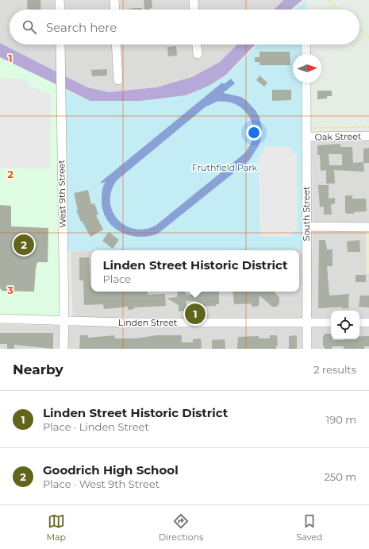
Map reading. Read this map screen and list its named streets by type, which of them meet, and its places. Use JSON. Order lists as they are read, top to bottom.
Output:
{
  "streets": {
    "street": [
      "Oak Street",
      "West 9th Street",
      "South Street",
      "Linden Street"
    ]
  },
  "crossings": [
    ["Oak Street", "South Street"],
    ["West 9th Street", "Linden Street"],
    ["South Street", "Linden Street"]
  ],
  "parks": ["Fruthfield Park"],
  "north": "right",
  "page": {
    "search": "Search here",
    "pins": ["2", "1"],
    "popup": ["Linden Street Historic District", "Place"],
    "heading": ["Nearby", "2 results"],
    "list": [
      {
        "mark": "1",
        "name": "Linden Street Historic District",
        "note": "Place · Linden Street",
        "value": "190 m"
      },
      {
        "mark": "2",
        "name": "Goodrich High School",
        "note": "Place · West 9th Street",
        "value": "250 m"
      }
    ],
    "nav": ["Map", "Directions", "Saved"]
  },
  "grid": {
    "rows": ["1", "2", "3"]
  }
}
